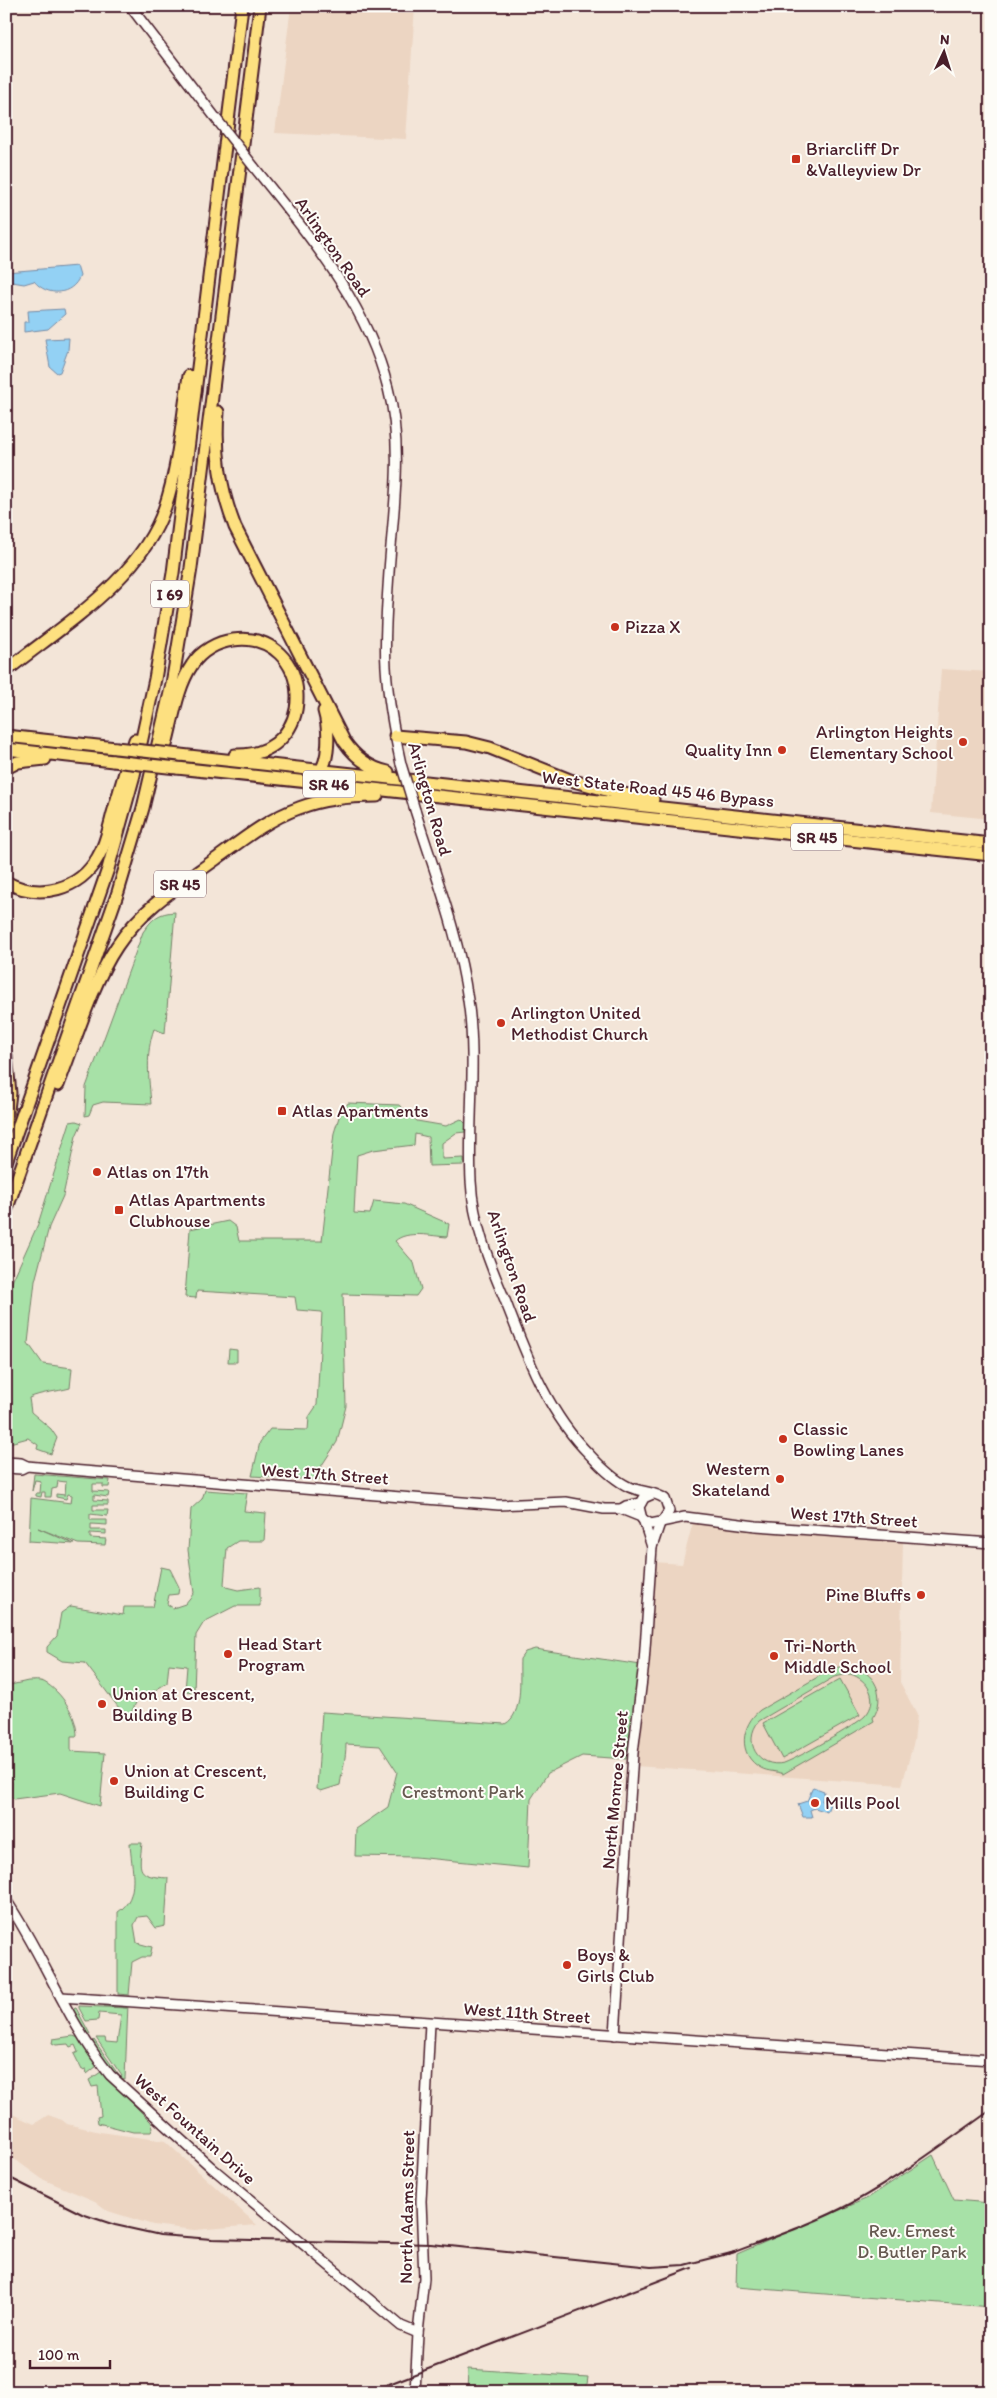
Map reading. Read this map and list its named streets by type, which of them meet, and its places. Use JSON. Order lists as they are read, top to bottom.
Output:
{
  "streets": {
    "highway": [
      "I 69",
      "SR 46",
      "West State Road 45 46 Bypass",
      "SR 45"
    ],
    "street": [
      "Arlington Road",
      "West 17th Street",
      "North Monroe Street",
      "West 11th Street",
      "West Fountain Drive",
      "North Adams Street"
    ]
  },
  "crossings": [
    ["Arlington Road", "West 17th Street"],
    ["Arlington Road", "North Monroe Street"],
    ["I 69", "SR 45"],
    ["SR 46", "West State Road 45 46 Bypass"],
    ["SR 46", "SR 45"],
    ["West State Road 45 46 Bypass", "SR 45"],
    ["West 17th Street", "North Monroe Street"],
    ["North Monroe Street", "West 11th Street"],
    ["West 11th Street", "West Fountain Drive"],
    ["West 11th Street", "North Adams Street"],
    ["West Fountain Drive", "North Adams Street"]
  ],
  "parks": ["Crestmont Park", "Rev. Ernest D. Butler Park"],
  "places": {
    "transit": ["Briarcliff Dr &Valleyview Dr", "Atlas Apartments", "Atlas Apartments Clubhouse"],
    "other": [
      "Pizza X",
      "Arlington Heights Elementary School",
      "Quality Inn",
      "Arlington United Methodist Church",
      "Atlas on 17th",
      "Classic Bowling Lanes",
      "Western Skateland",
      "Pine Bluffs",
      "Head Start Program",
      "Tri-North Middle School",
      "Union at Crescent, Building B",
      "Union at Crescent, Building C",
      "Mills Pool",
      "Boys & Girls Club"
    ]
  },
  "scale_bar": "100 m",
  "north": "top"
}
